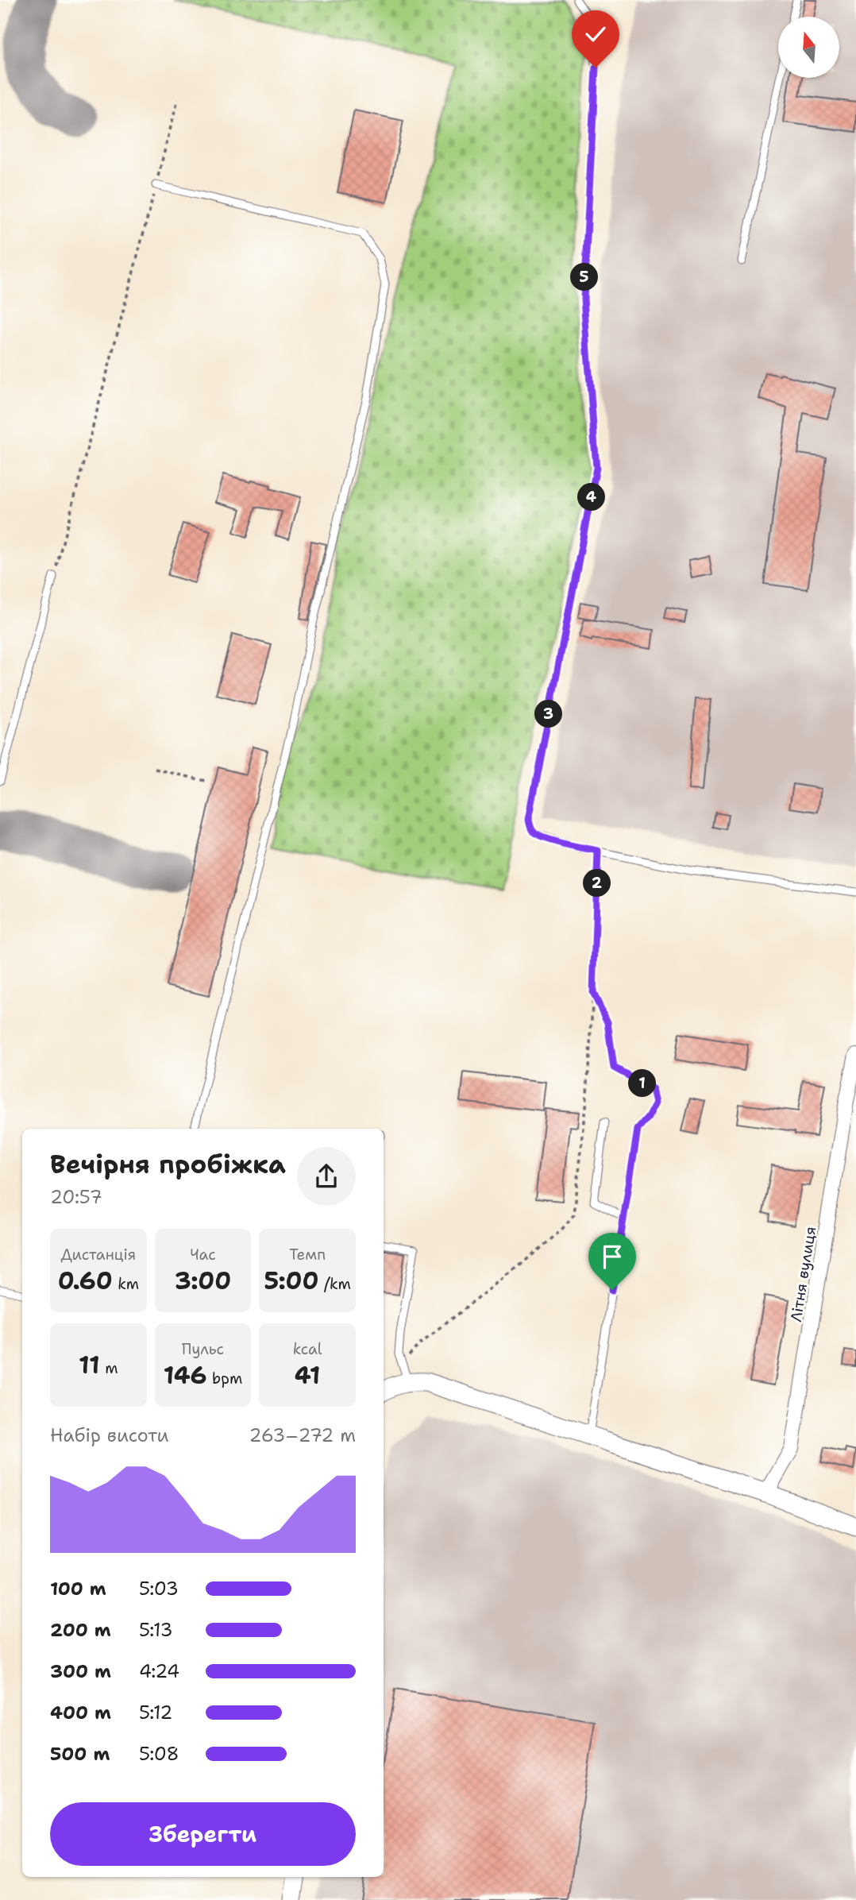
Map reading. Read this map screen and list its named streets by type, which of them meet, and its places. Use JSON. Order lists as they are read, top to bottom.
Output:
{
  "streets": {
    "street": ["Літня вулиця"]
  },
  "north": "top",
  "page": {
    "pins": [
      "5",
      "4",
      "3",
      "2",
      "1"
    ],
    "heading": ["Вечірня пробіжка", "20:57"],
    "stats": [
      ["Дистанція", "0.60 km"],
      ["Час", "3:00"],
      ["Темп", "5:00 /km"],
      ["11 m"],
      ["Пульс", "146 bpm"],
      ["kcal", "41"]
    ],
    "chart": ["Набір висоти", "263–272 m"],
    "list": [
      {
        "name": "100 m",
        "note": "5:03"
      },
      {
        "name": "200 m",
        "note": "5:13"
      },
      {
        "name": "300 m",
        "note": "4:24"
      },
      {
        "name": "400 m",
        "note": "5:12"
      },
      {
        "name": "500 m",
        "note": "5:08"
      }
    ],
    "buttons": "Зберегти"
  }
}
